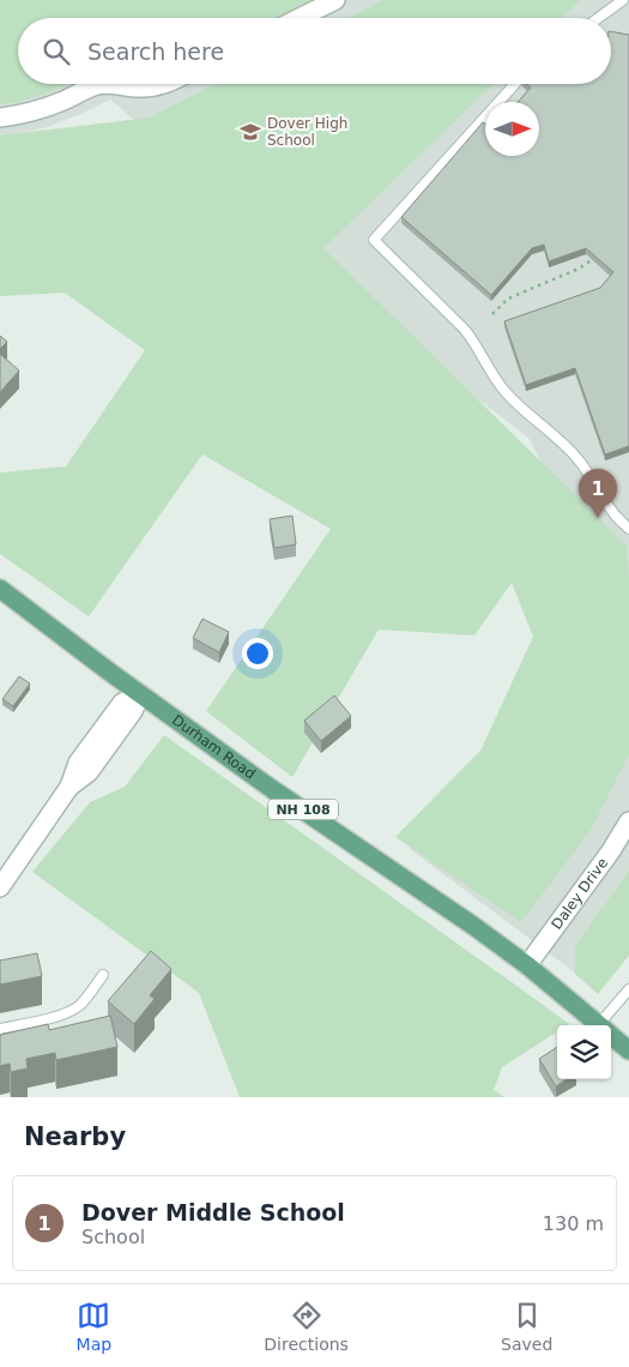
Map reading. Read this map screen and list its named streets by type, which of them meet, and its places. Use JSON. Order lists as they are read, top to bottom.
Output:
{
  "streets": {
    "main road": ["Durham Road", "NH 108"],
    "street": ["Daley Drive"]
  },
  "crossings": [
    ["Durham Road", "Daley Drive"]
  ],
  "places": {
    "school or university": ["Dover High School"]
  },
  "north": "right",
  "page": {
    "search": "Search here",
    "pins": "1",
    "heading": "Nearby",
    "list": [
      {
        "mark": "1",
        "name": "Dover Middle School",
        "note": "School",
        "value": "130 m"
      }
    ],
    "nav": ["Map", "Directions", "Saved"]
  }
}
